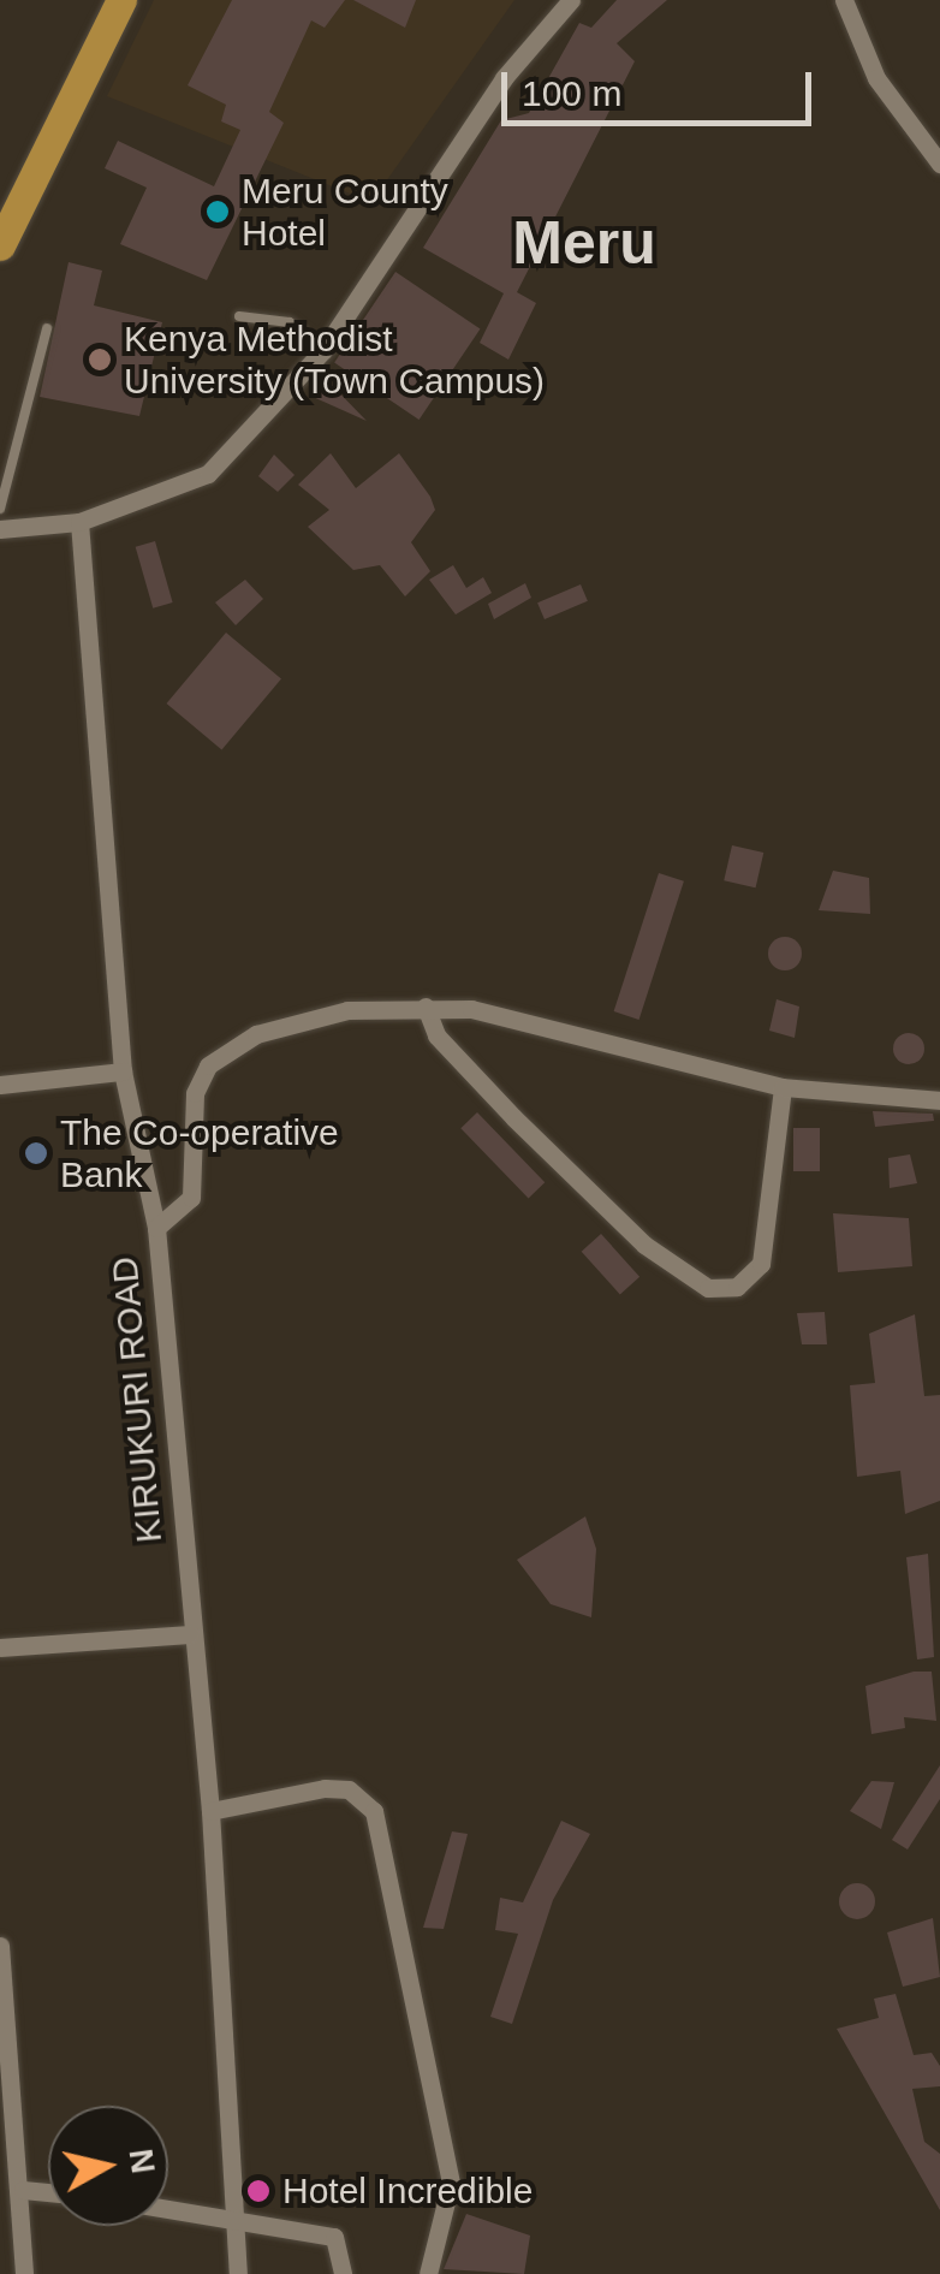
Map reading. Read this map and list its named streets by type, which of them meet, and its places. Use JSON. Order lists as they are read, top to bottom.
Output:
{
  "streets": {
    "street": ["KIRUKURI ROAD"]
  },
  "districts": ["Meru"],
  "places": [
    "Meru County Hotel",
    "Kenya Methodist University (Town Campus)",
    "The Co-operative Bank",
    "Hotel Incredible"
  ],
  "scale_bar": "100 m",
  "north": "right"
}
